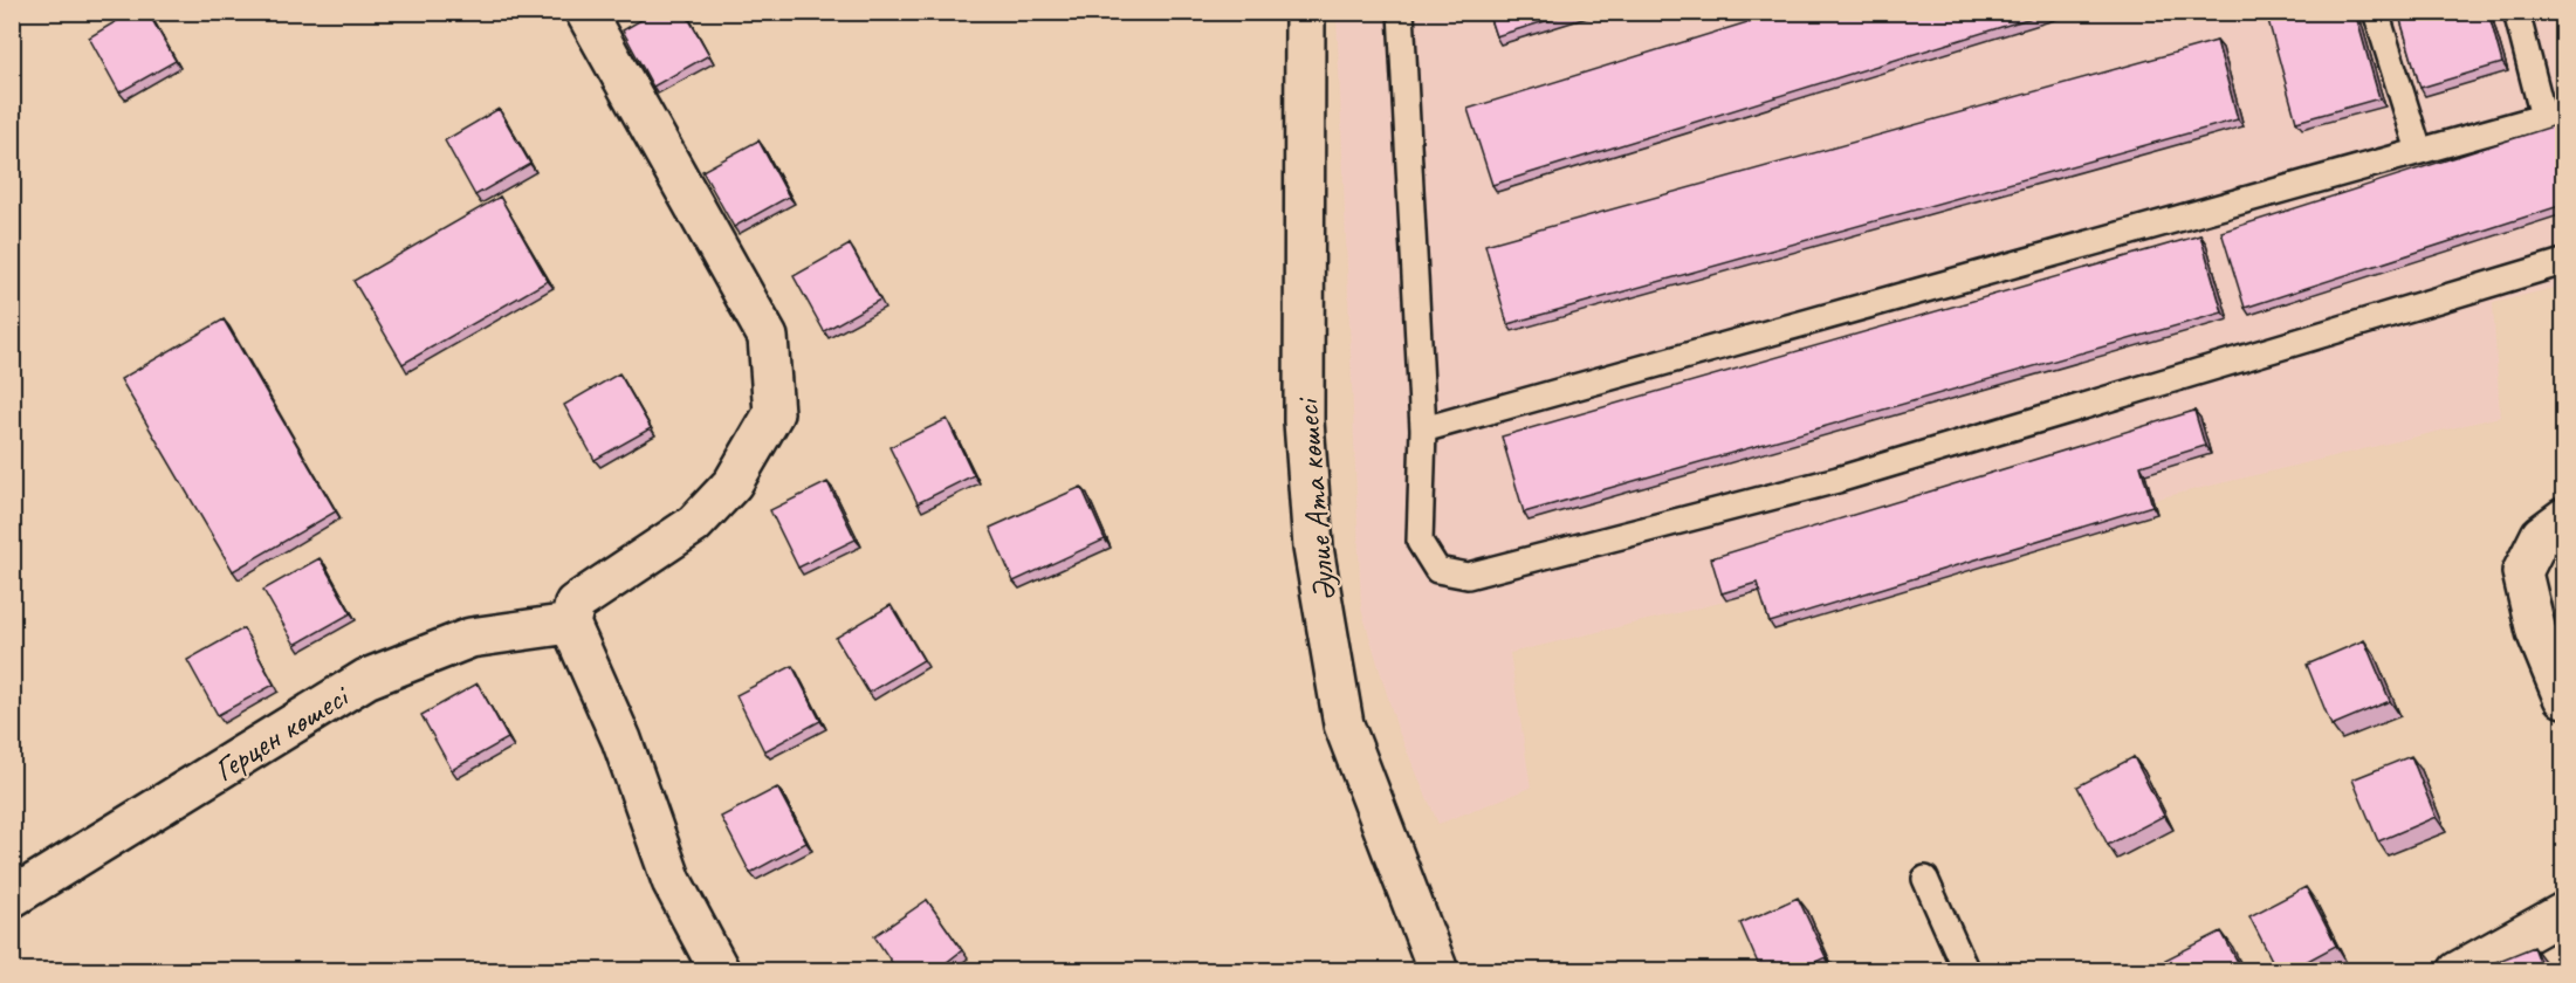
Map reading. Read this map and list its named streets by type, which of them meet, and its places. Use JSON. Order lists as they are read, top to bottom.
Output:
{
  "streets": {
    "street": ["Әулие Ата көшесі", "Герцен көшесі"]
  }
}
